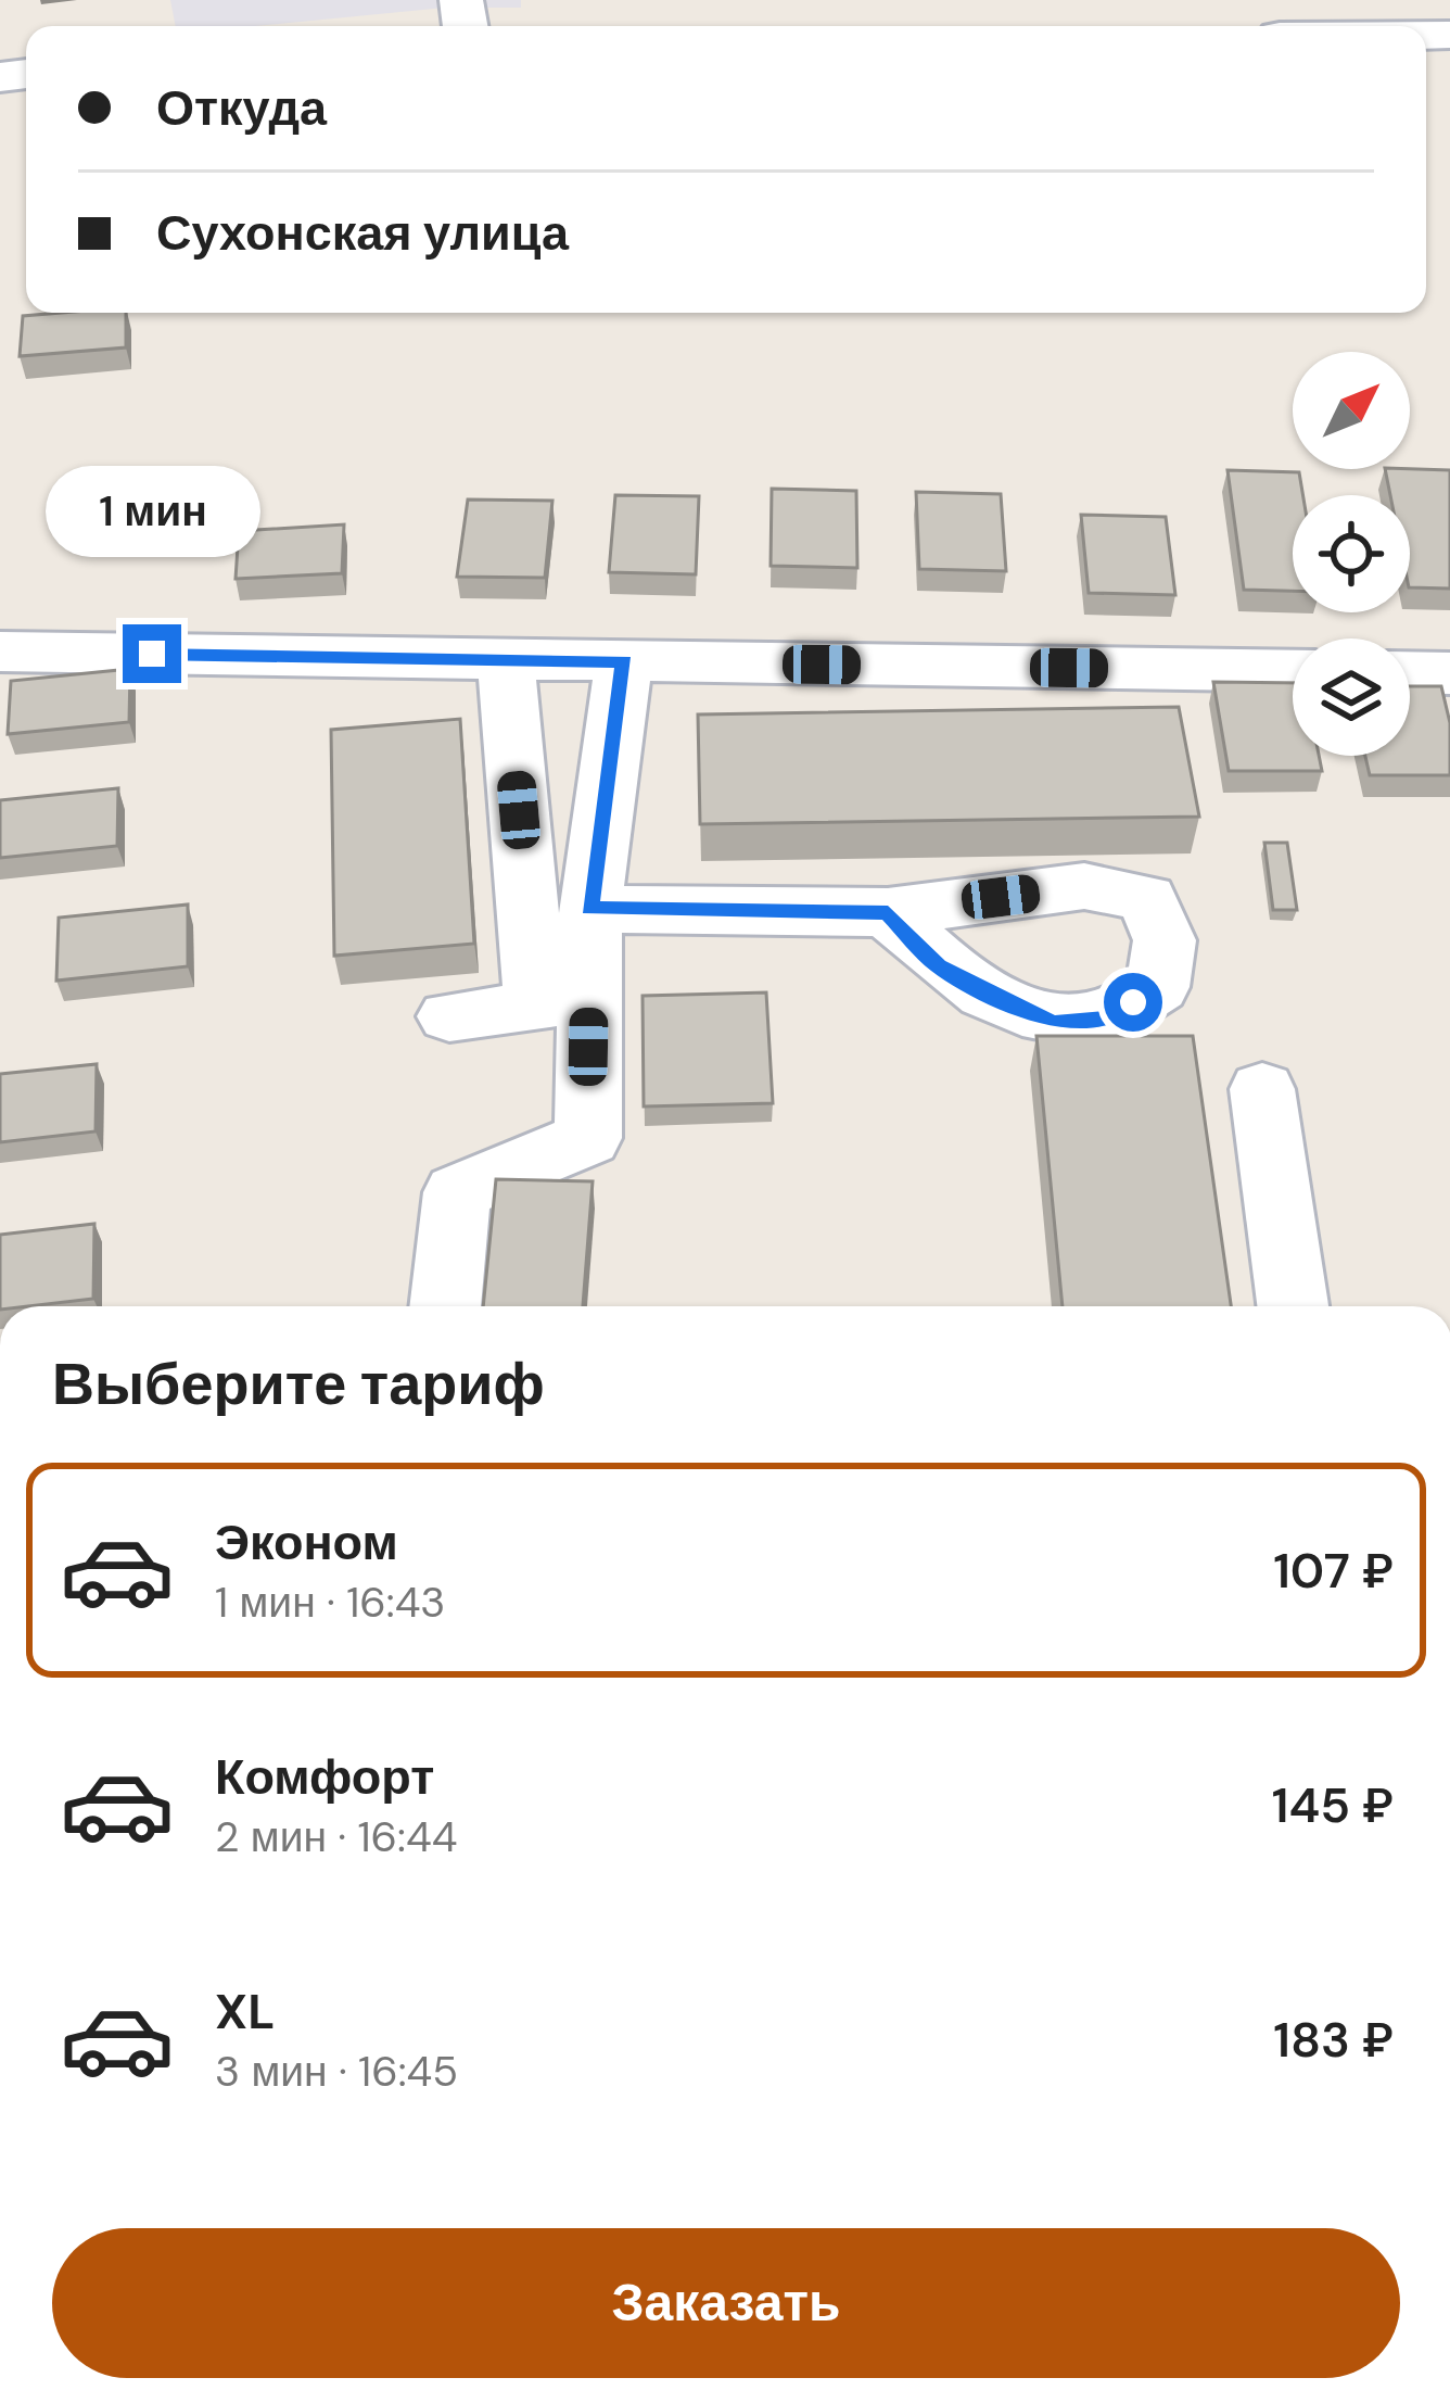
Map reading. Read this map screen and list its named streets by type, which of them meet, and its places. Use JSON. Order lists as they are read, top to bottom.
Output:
{
  "north": "top right",
  "page": {
    "banner": ["Откуда", "Сухонская улица"],
    "bubble": "1 мин",
    "heading": "Выберите тариф",
    "list": [
      {
        "name": "Эконом",
        "note": "1 мин · 16:43",
        "value": "107 ₽"
      },
      {
        "name": "Комфорт",
        "note": "2 мин · 16:44",
        "value": "145 ₽"
      },
      {
        "name": "XL",
        "note": "3 мин · 16:45",
        "value": "183 ₽"
      }
    ],
    "buttons": "Заказать"
  }
}
